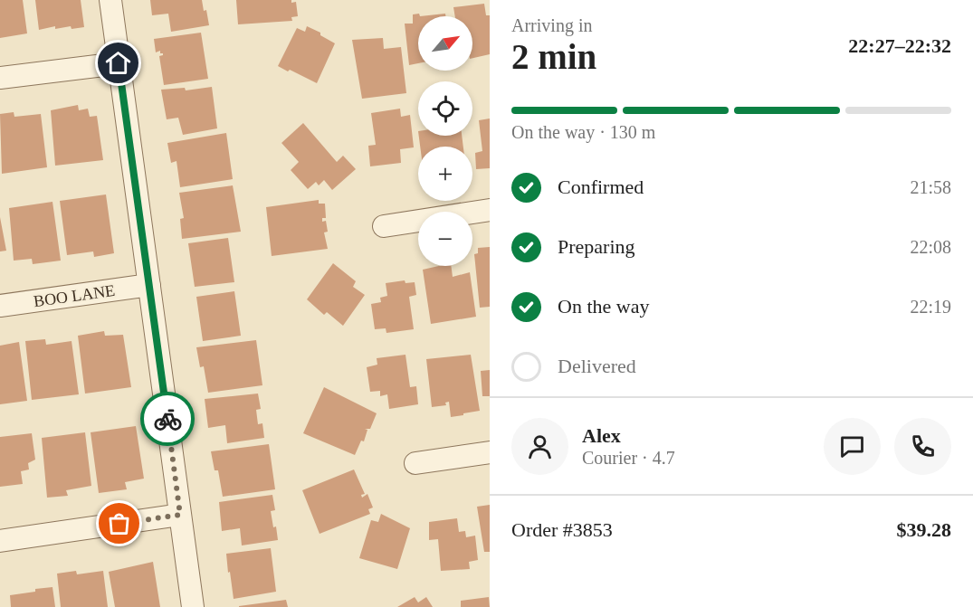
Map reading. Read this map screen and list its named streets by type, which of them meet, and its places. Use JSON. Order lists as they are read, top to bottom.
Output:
{
  "streets": {
    "street": ["BOO LANE"]
  },
  "north": "top right",
  "page": {
    "heading": ["2 min", "Arriving in", "22:27–22:32"],
    "panel": [
      "Alex",
      "Courier · 4.7",
      "Order #3853",
      "$39.28"
    ],
    "map_buttons": ["+", "−"],
    "bar": "On the way · 130 m",
    "list": [
      ["Confirmed", "21:58"],
      ["Preparing", "22:08"],
      ["On the way", "22:19"],
      "Delivered"
    ]
  }
}
